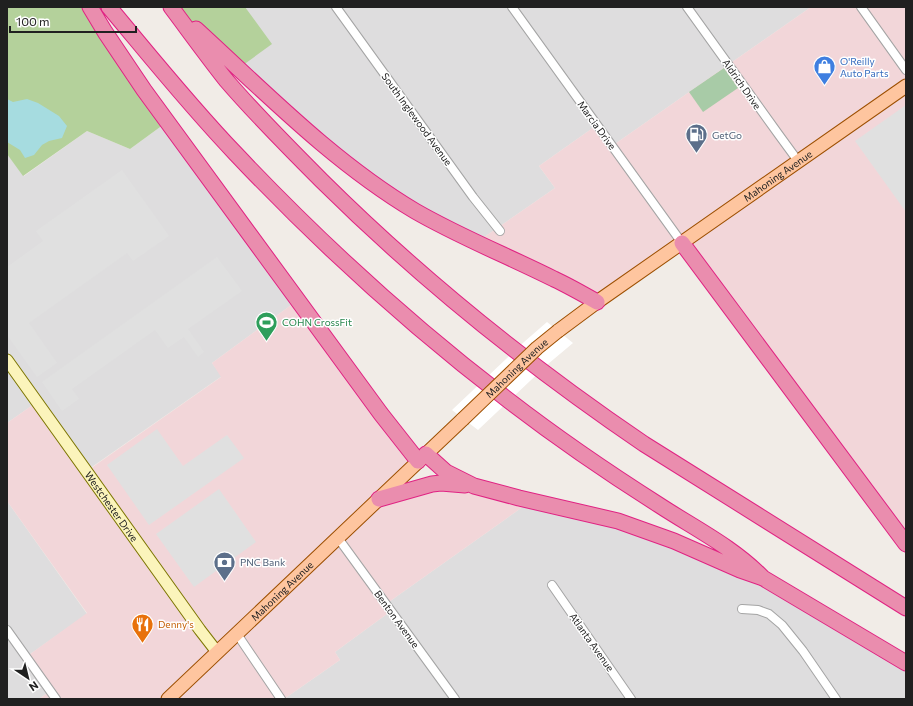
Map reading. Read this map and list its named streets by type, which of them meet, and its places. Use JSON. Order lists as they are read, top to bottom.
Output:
{
  "streets": {
    "main road": ["Mahoning Avenue"],
    "street": [
      "Aldrich Drive",
      "South Inglewood Avenue",
      "Marcia Drive",
      "Westchester Drive",
      "Benton Avenue",
      "Atlanta Avenue"
    ]
  },
  "crossings": [
    ["Aldrich Drive", "Mahoning Avenue"],
    ["Marcia Drive", "Mahoning Avenue"],
    ["Mahoning Avenue", "Westchester Drive"],
    ["Mahoning Avenue", "Benton Avenue"]
  ],
  "places": {
    "shop": ["O'Reilly Auto Parts"],
    "fuel station": ["GetGo"],
    "sports": ["COHN CrossFit"],
    "bank": ["PNC Bank"],
    "restaurant": ["Denny's"]
  },
  "scale_bar": "100 m",
  "north": "bottom right"
}
